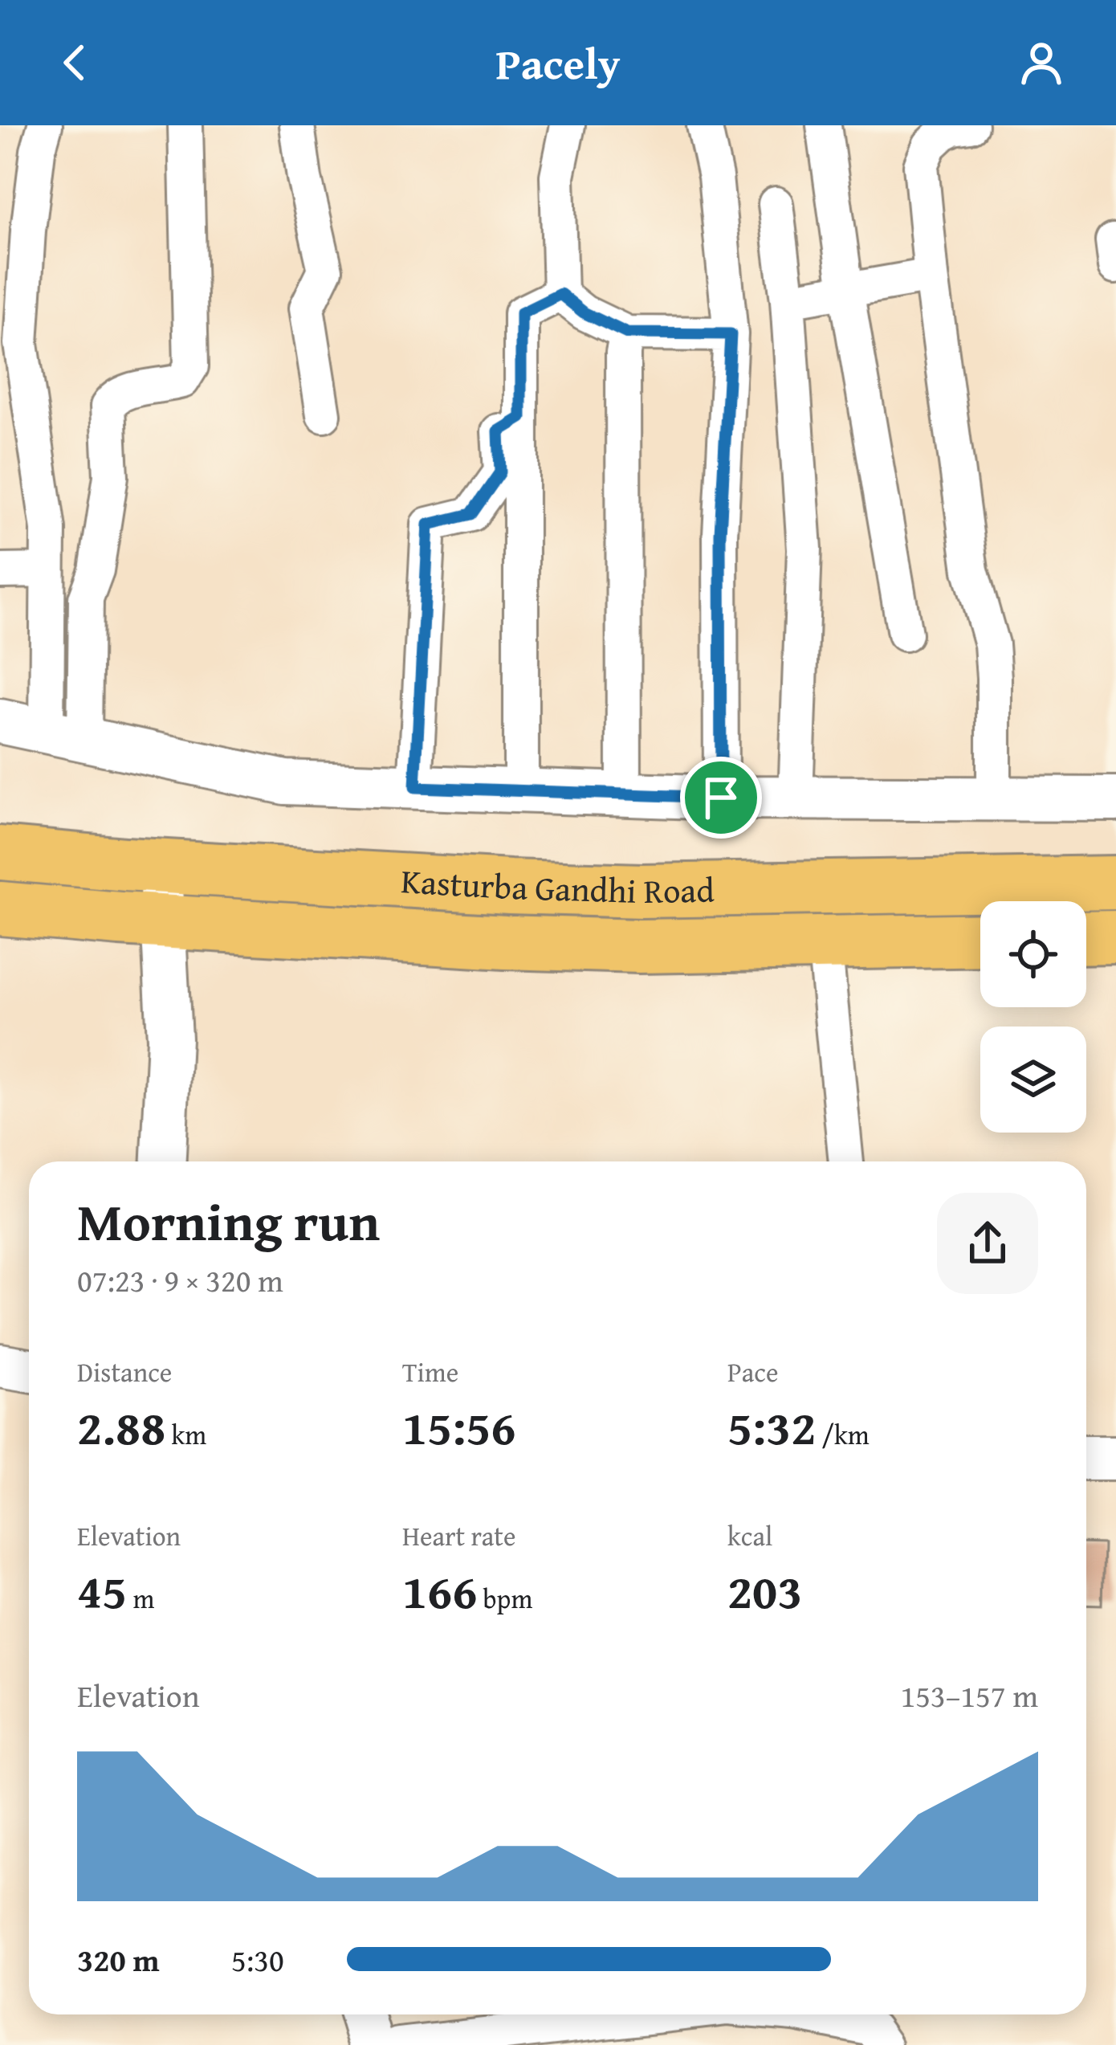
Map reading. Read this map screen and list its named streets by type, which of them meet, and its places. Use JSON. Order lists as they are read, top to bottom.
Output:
{
  "streets": {
    "main road": ["Kasturba Gandhi Road"]
  },
  "page": {
    "header": "Pacely",
    "heading": ["Morning run", "07:23 · 9 × 320 m"],
    "stats": [
      ["Distance", "2.88 km"],
      ["Time", "15:56"],
      ["Pace", "5:32 /km"],
      ["Elevation", "45 m"],
      ["Heart rate", "166 bpm"],
      ["kcal", "203"]
    ],
    "chart": ["Elevation", "153–157 m"],
    "list": [
      {
        "name": "320 m",
        "note": "5:30"
      }
    ]
  }
}
